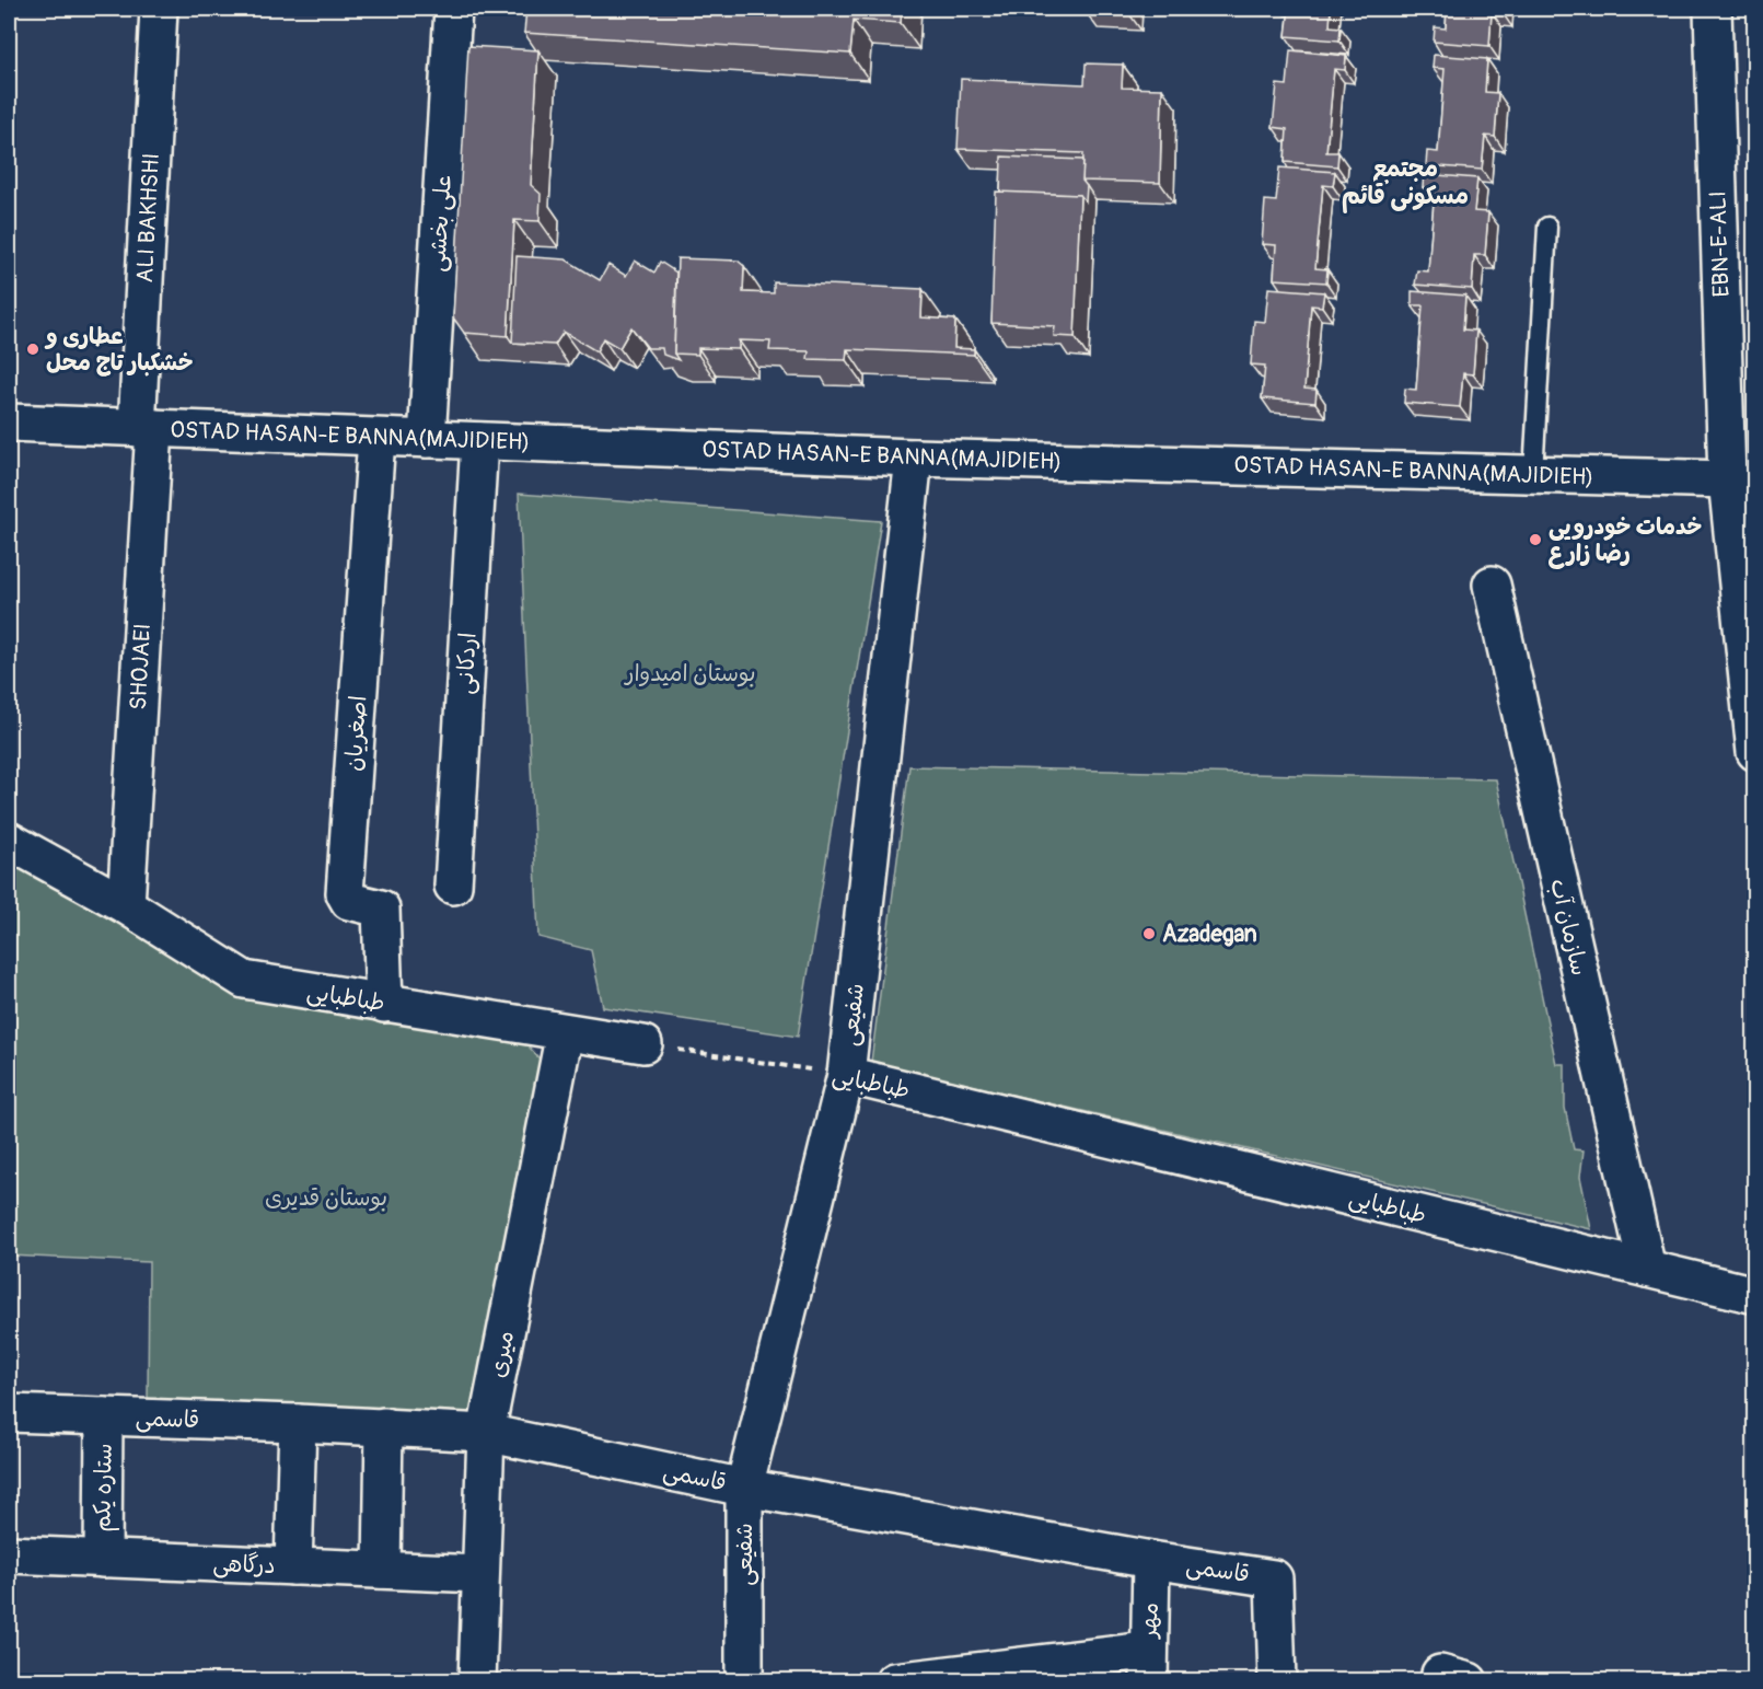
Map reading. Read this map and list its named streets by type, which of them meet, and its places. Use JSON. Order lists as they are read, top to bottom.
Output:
{
  "streets": {
    "street": [
      "ALI BAKHSHI",
      "علی بخشی",
      "EBN-E-ALI",
      "OSTAD HASAN-E BANNA(MAJIDIEH)",
      "اردکانی",
      "SHOJAEI",
      "اصغریان",
      "سازمان آب",
      "طباطبایی",
      "شفیعی",
      "میری",
      "قاسمی",
      "ستاره یکم",
      "درگاهی",
      "مهر"
    ]
  },
  "crossings": [
    ["ALI BAKHSHI", "OSTAD HASAN-E BANNA(MAJIDIEH)"],
    ["ALI BAKHSHI", "SHOJAEI"],
    ["علی بخشی", "OSTAD HASAN-E BANNA(MAJIDIEH)"],
    ["EBN-E-ALI", "OSTAD HASAN-E BANNA(MAJIDIEH)"],
    ["OSTAD HASAN-E BANNA(MAJIDIEH)", "اردکانی"],
    ["OSTAD HASAN-E BANNA(MAJIDIEH)", "SHOJAEI"],
    ["OSTAD HASAN-E BANNA(MAJIDIEH)", "اصغریان"],
    ["OSTAD HASAN-E BANNA(MAJIDIEH)", "شفیعی"],
    ["SHOJAEI", "طباطبایی"],
    ["اصغریان", "طباطبایی"],
    ["سازمان آب", "طباطبایی"],
    ["طباطبایی", "شفیعی"],
    ["طباطبایی", "میری"],
    ["شفیعی", "قاسمی"],
    ["میری", "قاسمی"],
    ["میری", "درگاهی"],
    ["قاسمی", "ستاره یکم"],
    ["قاسمی", "مهر"],
    ["ستاره یکم", "درگاهی"]
  ],
  "districts": ["مجتمع مسکونی قائم"],
  "parks": ["بوستان امیدوار", "بوستان قدیری"],
  "places": ["عطاری و خشکبار تاج محل", "خدمات خودرویی رضا زارع", "Azadegan"]
}
